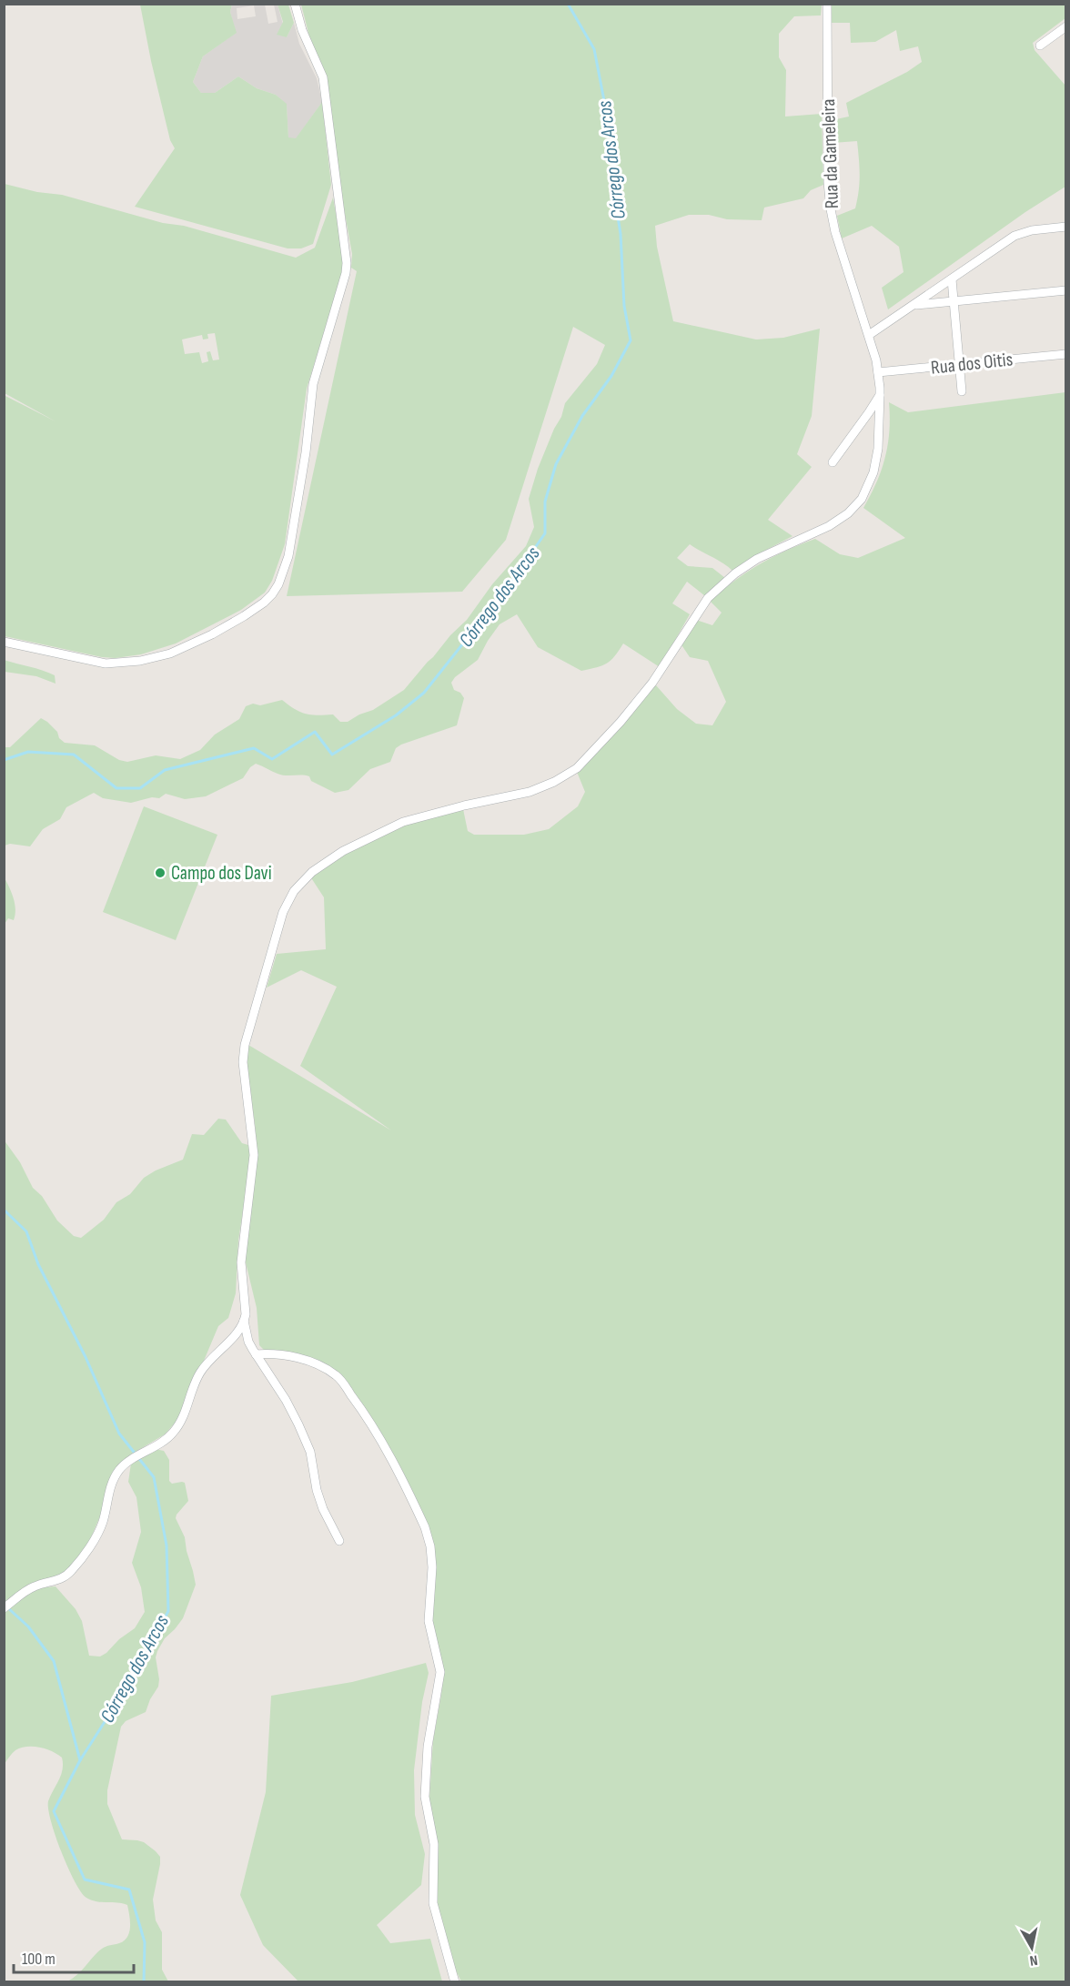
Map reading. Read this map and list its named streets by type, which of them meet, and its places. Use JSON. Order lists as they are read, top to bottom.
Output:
{
  "streets": {
    "street": ["Rua da Gameleira", "Rua dos Oitis"]
  },
  "crossings": [
    ["Rua da Gameleira", "Rua dos Oitis"]
  ],
  "water": ["Córrego dos Arcos"],
  "places": ["Campo dos Davi"],
  "scale_bar": "100 m",
  "north": "bottom"
}
